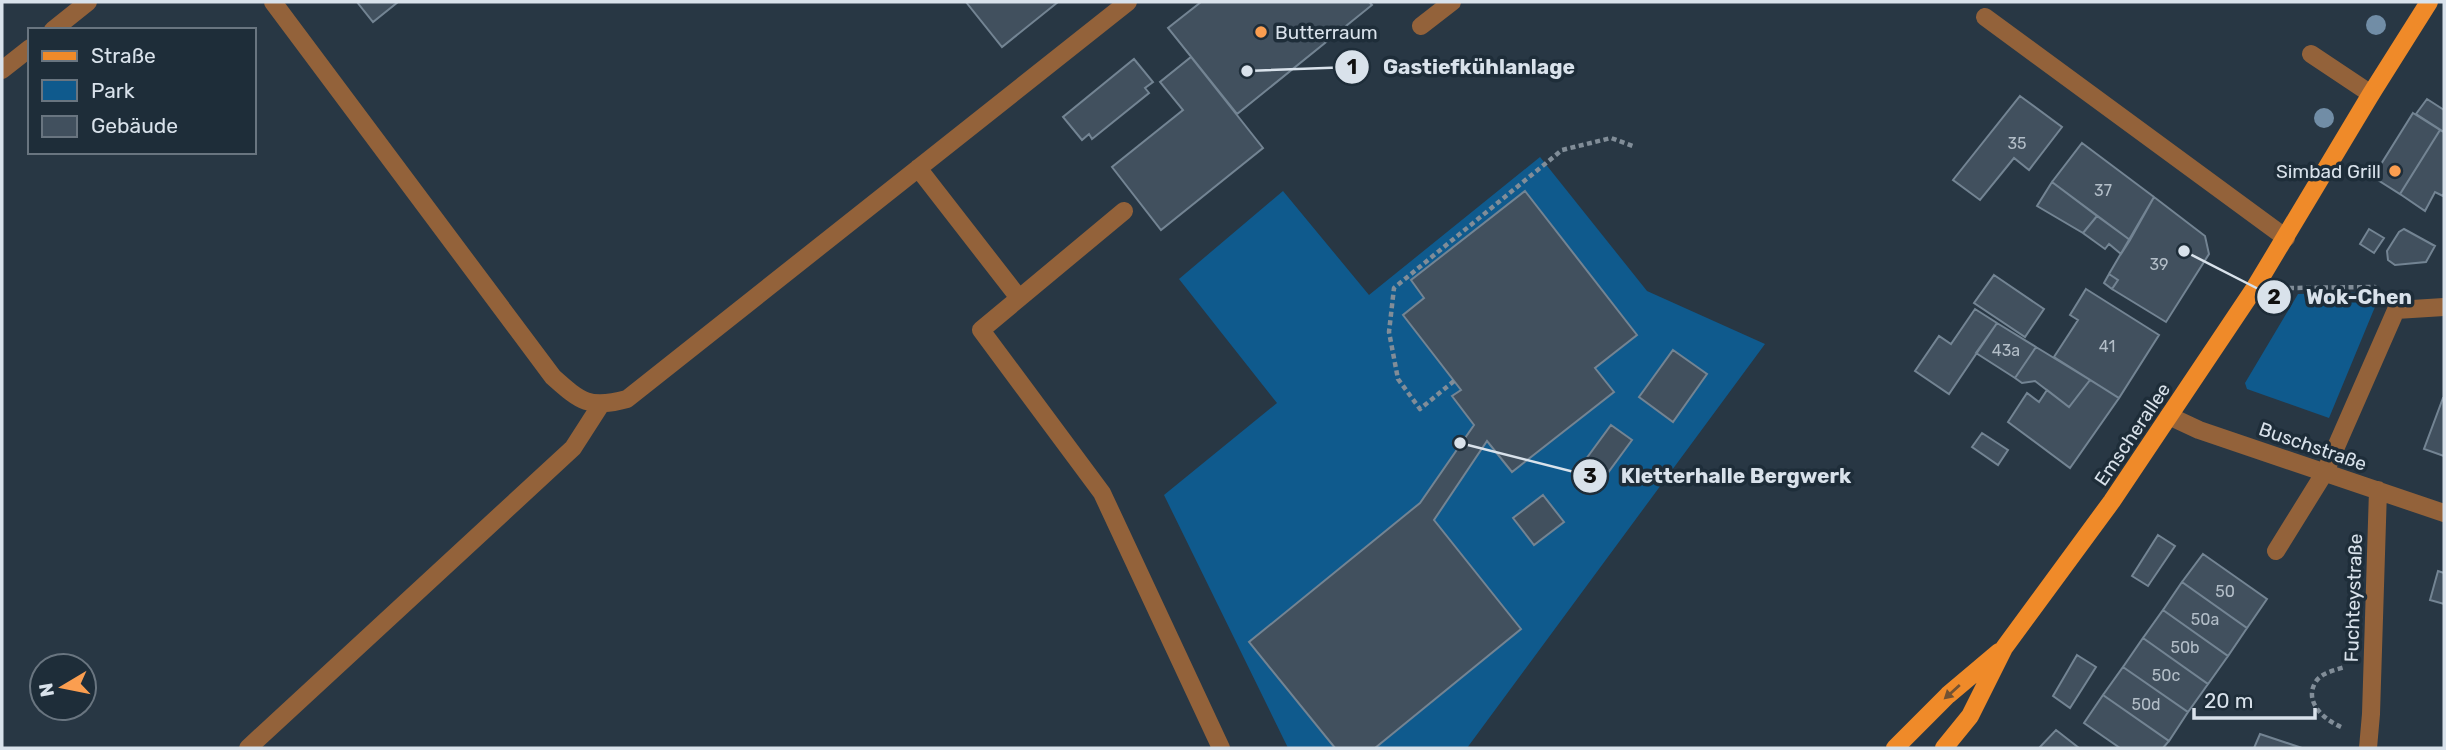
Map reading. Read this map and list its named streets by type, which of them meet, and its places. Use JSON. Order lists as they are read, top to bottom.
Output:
{
  "streets": {
    "main road": ["Emscherallee"],
    "street": ["Buschstraße", "Fuchteystraße"]
  },
  "crossings": [
    ["Emscherallee", "Buschstraße"],
    ["Buschstraße", "Fuchteystraße"]
  ],
  "places": [
    "Butterraum",
    "Gastiefkühlanlage",
    "Simbad Grill",
    "Wok-Chen",
    "Kletterhalle Bergwerk"
  ],
  "house_numbers": [
    "35",
    "37",
    "39",
    "41",
    "43a",
    "50",
    "50a",
    "50b",
    "50c",
    "50d"
  ],
  "legend": ["Straße", "Park", "Gebäude"],
  "scale_bar": "20 m",
  "north": "left"
}
